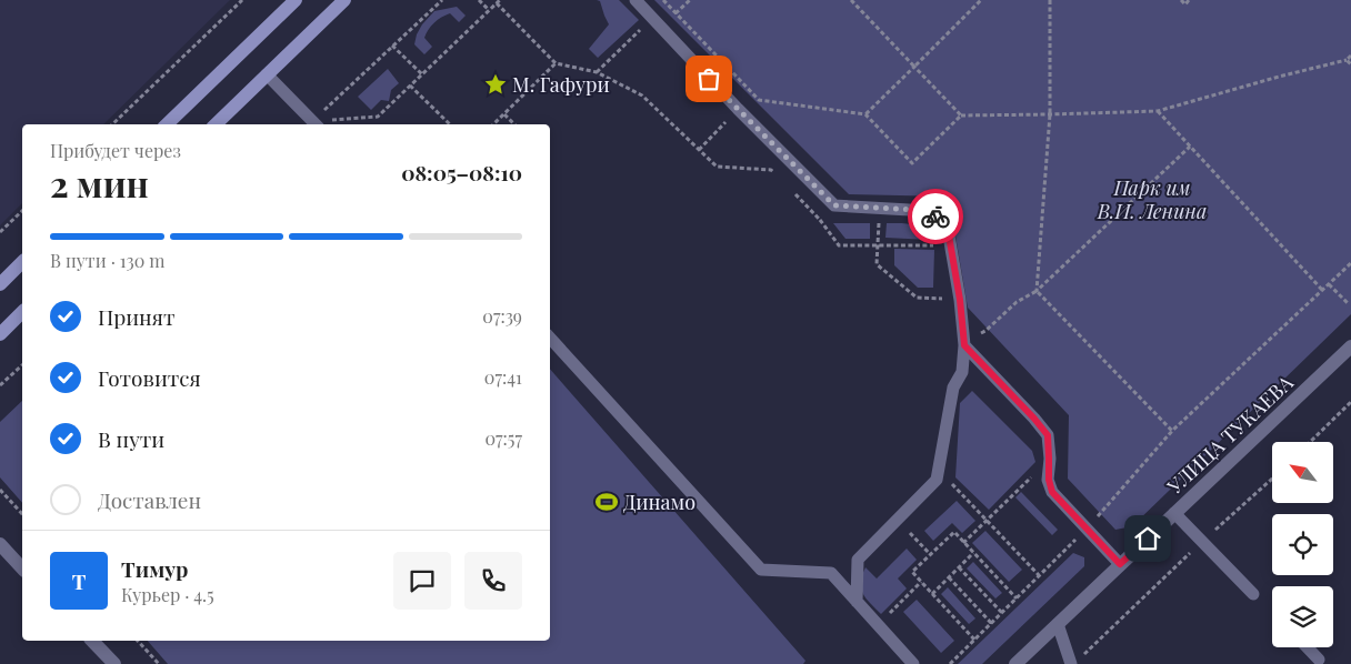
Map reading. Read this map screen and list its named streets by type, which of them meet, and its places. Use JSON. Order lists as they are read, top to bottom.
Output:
{
  "streets": {
    "street": ["УЛИЦА ТУКАЕВА"]
  },
  "parks": ["Парк им В.И. Ленина"],
  "places": {
    "place": ["М. Гафури"],
    "sports": ["Динамо"]
  },
  "north": "top left",
  "page": {
    "heading": ["2 мин", "Прибудет через", "08:05–08:10"],
    "panel": ["Тимур", "Курьер · 4.5"],
    "bar": "В пути · 130 m",
    "list": [
      ["Принят", "07:39"],
      ["Готовится", "07:41"],
      ["В пути", "07:57"],
      "Доставлен"
    ],
    "round": "Т"
  }
}
